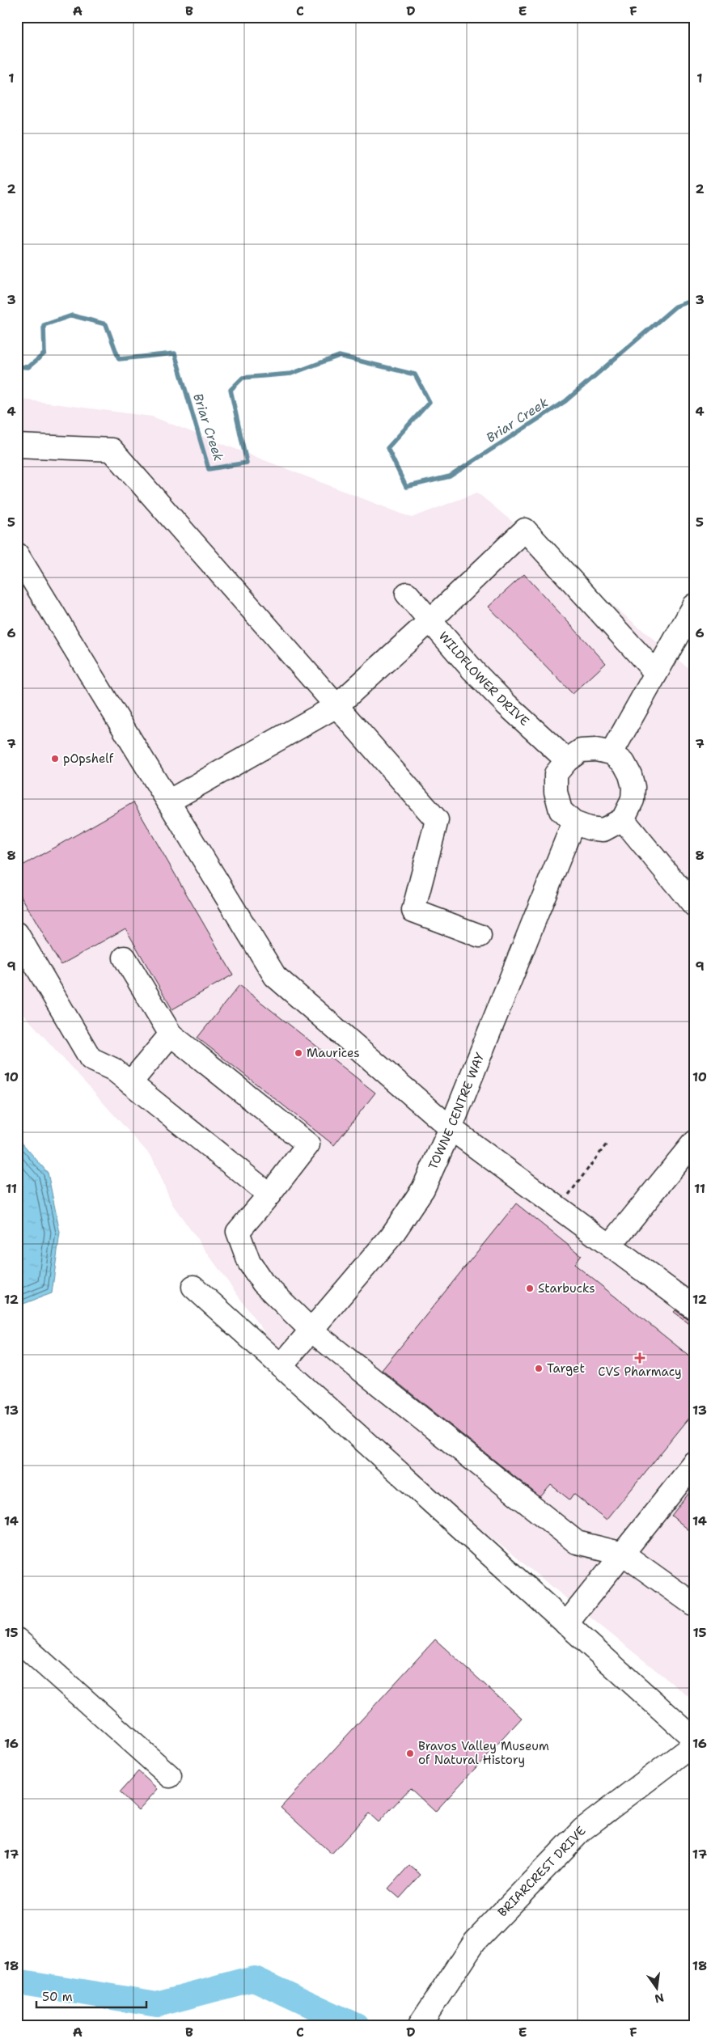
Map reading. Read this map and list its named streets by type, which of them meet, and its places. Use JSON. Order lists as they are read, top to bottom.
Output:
{
  "streets": {
    "street": ["WILDFLOWER DRIVE", "TOWNE CENTRE WAY", "BRIARCREST DRIVE"]
  },
  "crossings": [
    ["WILDFLOWER DRIVE", "TOWNE CENTRE WAY"]
  ],
  "water": ["Briar Creek"],
  "places": {
    "other": [
      "pOpshelf",
      "Maurices",
      "Starbucks",
      "Target",
      "Bravos Valley Museum of Natural History"
    ],
    "health": ["CVS Pharmacy"]
  },
  "scale_bar": "50 m",
  "north": "bottom",
  "grid": {
    "columns": [
      "A",
      "B",
      "C",
      "D",
      "E",
      "F"
    ],
    "rows": [
      "1",
      "2",
      "3",
      "4",
      "5",
      "6",
      "7",
      "8",
      "9",
      "10",
      "11",
      "12",
      "13",
      "14",
      "15",
      "16",
      "17",
      "18"
    ]
  }
}
